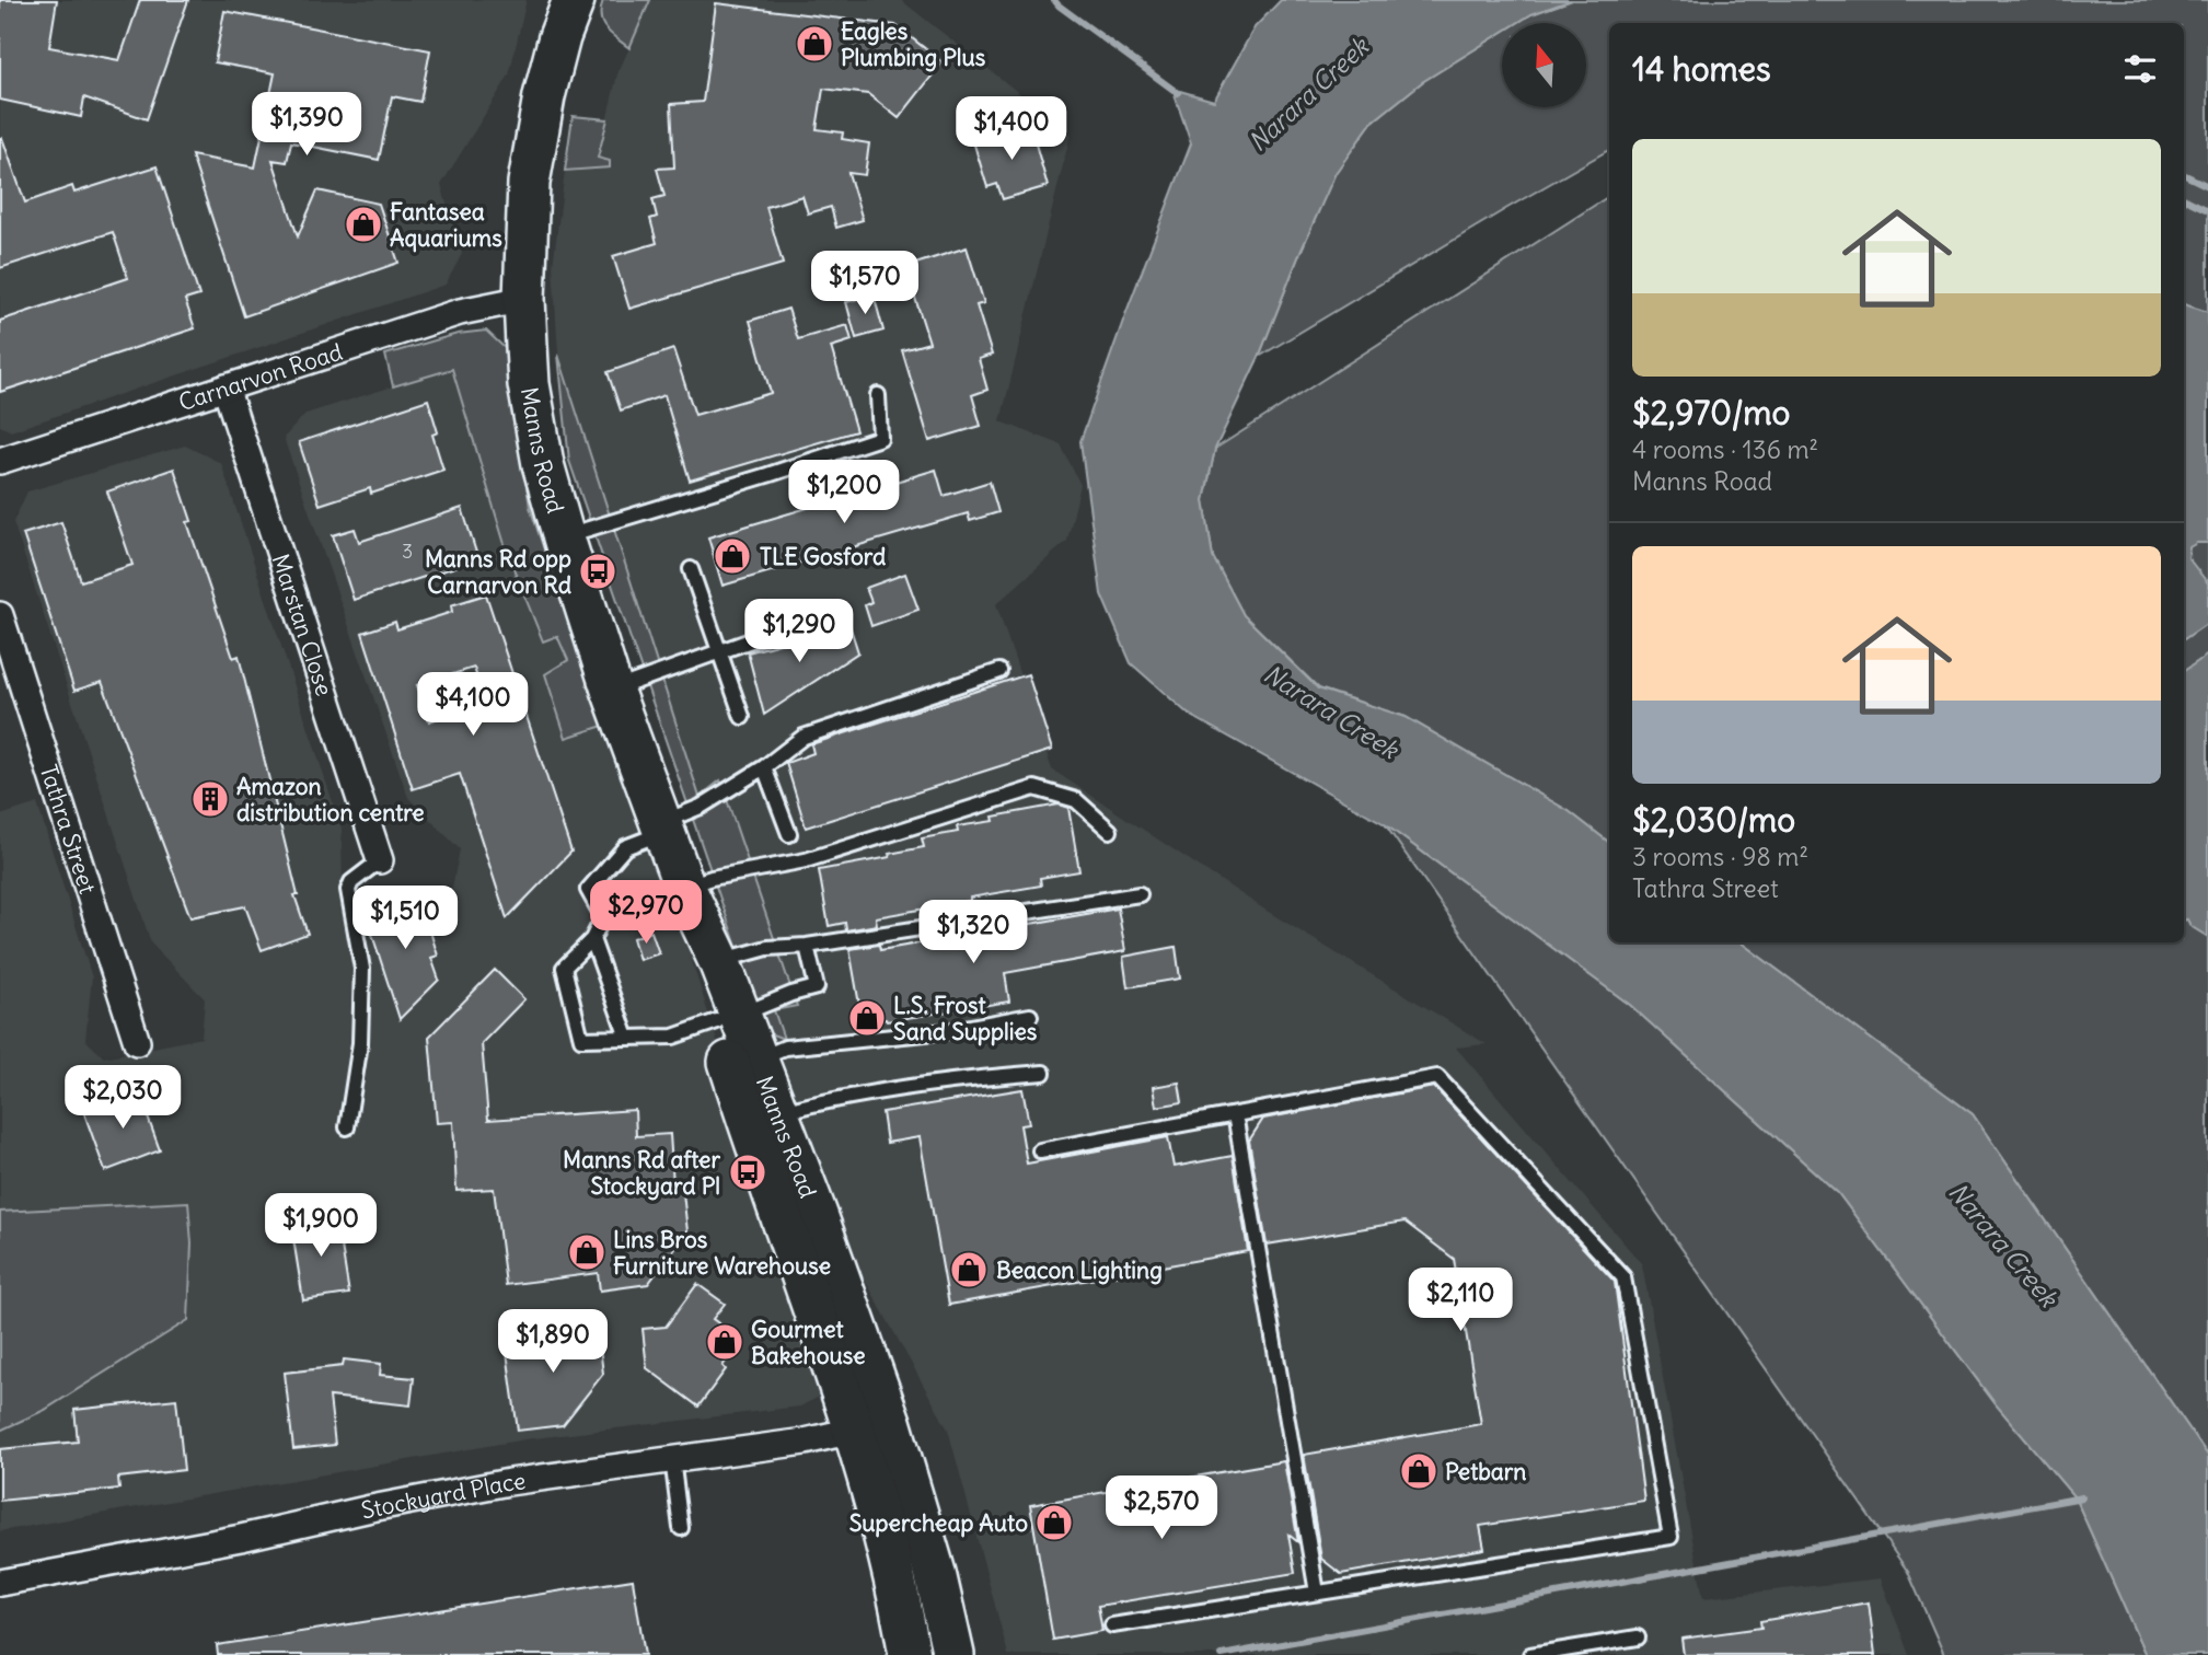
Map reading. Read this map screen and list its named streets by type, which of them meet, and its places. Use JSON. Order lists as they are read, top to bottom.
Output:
{
  "streets": {
    "main road": ["Manns Road"],
    "street": [
      "Carnarvon Road",
      "Marstan Close",
      "Tathra Street",
      "Stockyard Place"
    ]
  },
  "crossings": [
    ["Carnarvon Road", "Manns Road"],
    ["Carnarvon Road", "Marstan Close"],
    ["Manns Road", "Stockyard Place"]
  ],
  "water": ["Narara Creek"],
  "places": {
    "shop": [
      "Eagles Plumbing Plus",
      "Fantasea Aquariums",
      "TLE Gosford",
      "L.S. Frost Sand Supplies",
      "Lins Bros Furniture Warehouse",
      "Beacon Lighting",
      "Gourmet Bakehouse",
      "Petbarn",
      "Supercheap Auto"
    ],
    "bus stop": ["Manns Rd opp Carnarvon Rd", "Manns Rd after Stockyard Pl"],
    "building": ["Amazon distribution centre"]
  },
  "house_numbers": ["3"],
  "north": "top",
  "page": {
    "heading": "14 homes",
    "price": [
      "$1,390",
      "$1,400",
      "$1,570",
      "$1,200",
      "$1,290",
      "$4,100",
      "$2,970",
      "$1,510",
      "$1,320",
      "$2,030",
      "$1,900",
      "$2,110",
      "$1,890",
      "$2,570"
    ],
    "list": [
      {
        "name": "$2,970/mo",
        "note": "4 rooms · 136 m² · Manns Road"
      },
      {
        "name": "$2,030/mo",
        "note": "3 rooms · 98 m² · Tathra Street"
      }
    ]
  }
}
